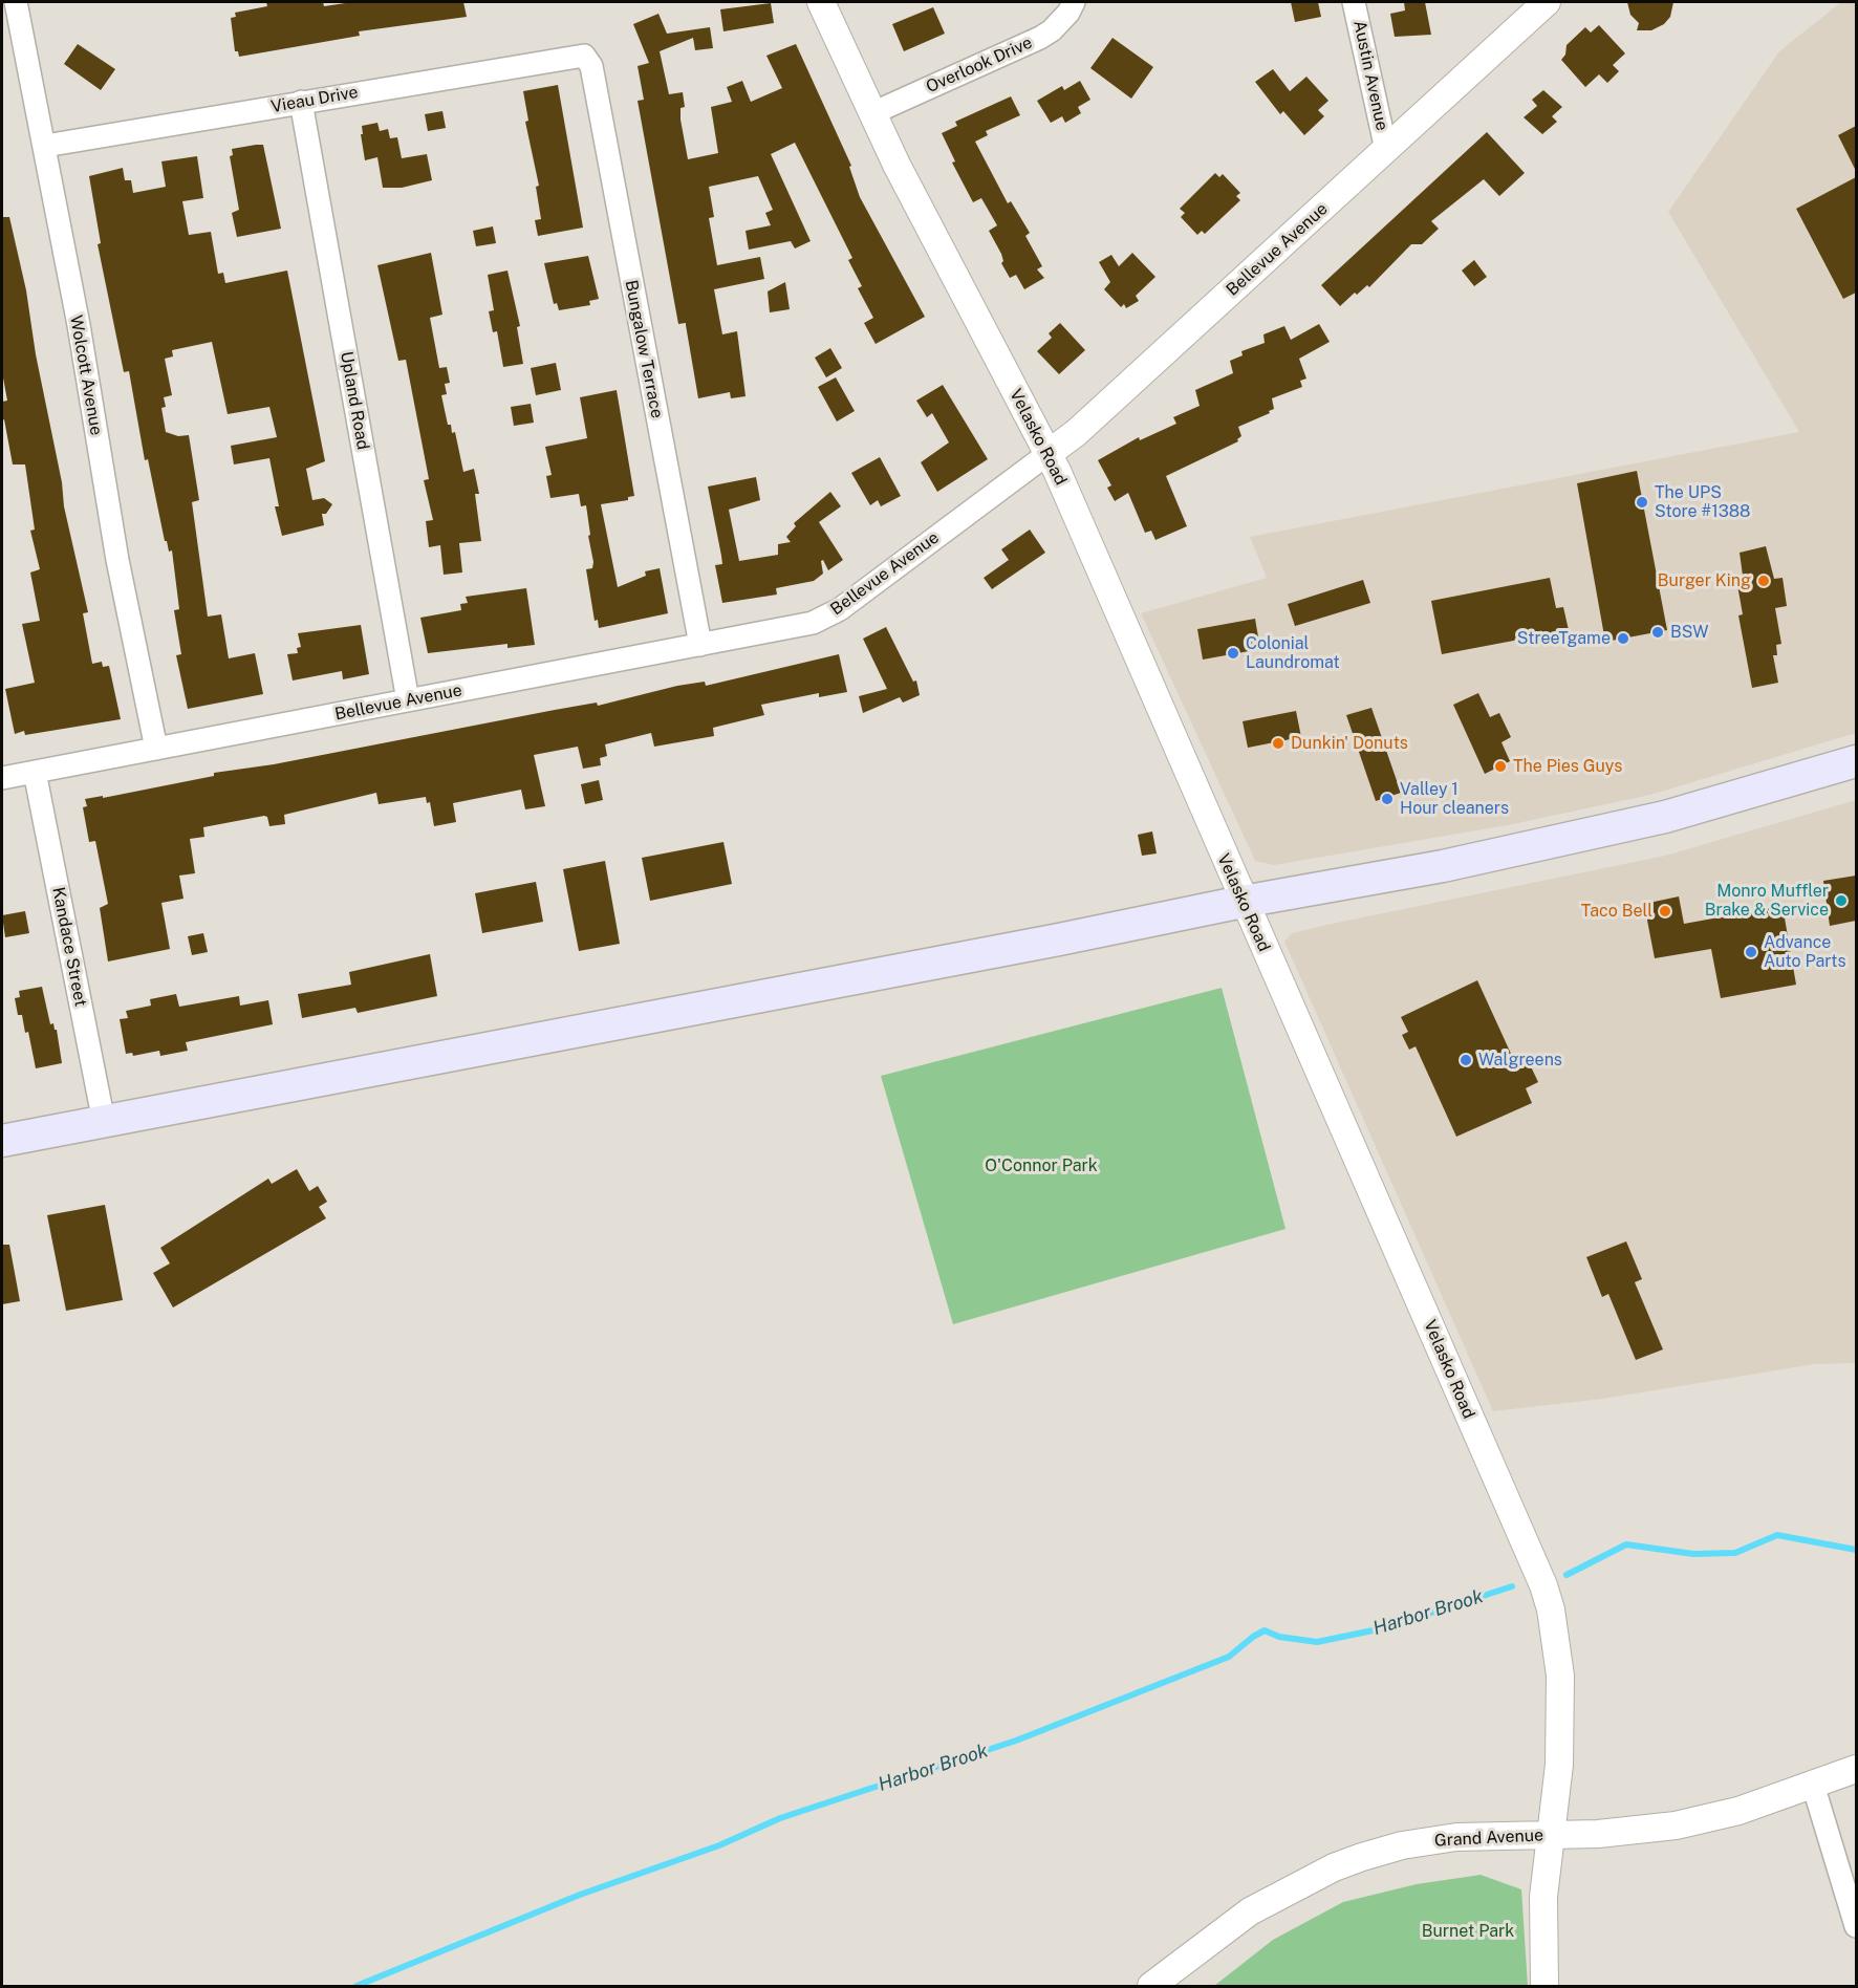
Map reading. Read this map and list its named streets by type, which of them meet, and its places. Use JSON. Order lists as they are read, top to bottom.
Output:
{
  "streets": {
    "street": [
      "Overlook Drive",
      "Austin Avenue",
      "Vieau Drive",
      "Bellevue Avenue",
      "Bungalow Terrace",
      "Wolcott Avenue",
      "Upland Road",
      "Velasko Road",
      "Kandace Street",
      "Grand Avenue"
    ]
  },
  "crossings": [
    ["Overlook Drive", "Velasko Road"],
    ["Austin Avenue", "Bellevue Avenue"],
    ["Vieau Drive", "Bungalow Terrace"],
    ["Vieau Drive", "Wolcott Avenue"],
    ["Vieau Drive", "Upland Road"],
    ["Bellevue Avenue", "Bungalow Terrace"],
    ["Bellevue Avenue", "Wolcott Avenue"],
    ["Bellevue Avenue", "Upland Road"],
    ["Bellevue Avenue", "Velasko Road"],
    ["Bellevue Avenue", "Kandace Street"],
    ["Velasko Road", "Grand Avenue"]
  ],
  "water": ["Harbor Brook"],
  "parks": ["O'Connor Park", "Burnet Park"],
  "places": [
    "The UPS Store #1388",
    "Burger King",
    "BSW",
    "StreeTgame",
    "Colonial Laundromat",
    "Dunkin' Donuts",
    "The Pies Guys",
    "Valley 1 Hour cleaners",
    "Monro Muffler Brake & Service",
    "Taco Bell",
    "Advance Auto Parts",
    "Walgreens"
  ]
}
